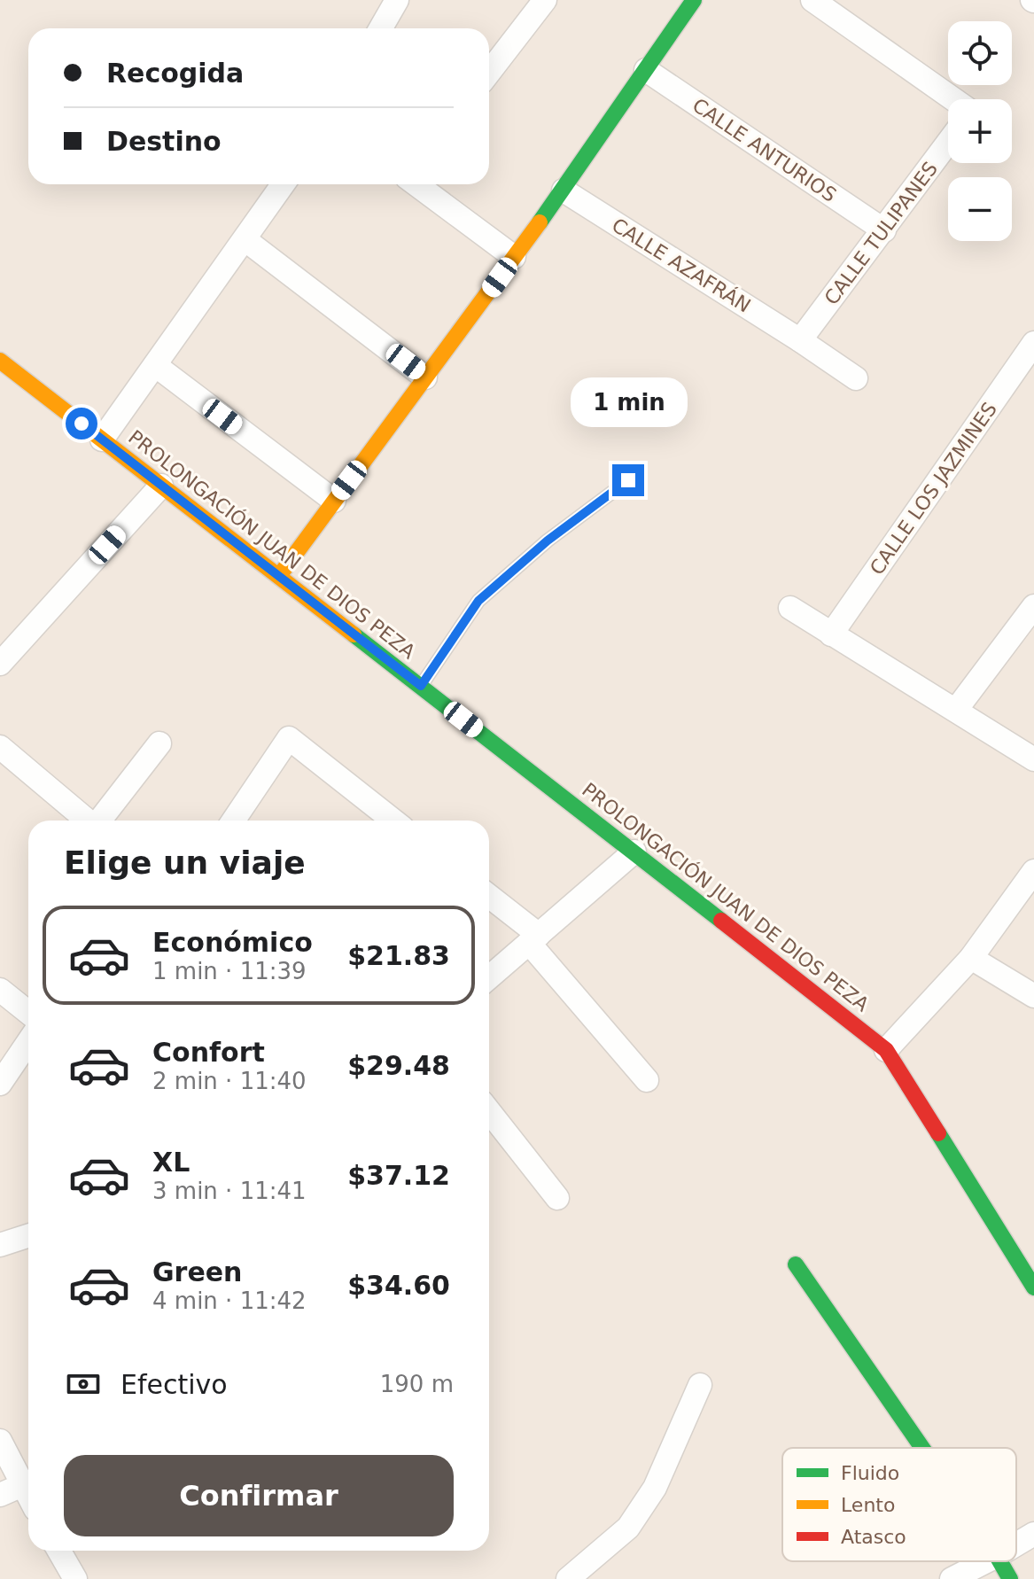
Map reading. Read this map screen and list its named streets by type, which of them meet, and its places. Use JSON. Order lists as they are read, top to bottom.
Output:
{
  "streets": {
    "street": [
      "CALLE ANTURIOS",
      "CALLE TULIPANES",
      "CALLE AZAFRÁN",
      "CALLE LOS JAZMINES",
      "PROLONGACIÓN JUAN DE DIOS PEZA"
    ]
  },
  "crossings": [
    ["CALLE ANTURIOS", "CALLE TULIPANES"],
    ["CALLE TULIPANES", "CALLE AZAFRÁN"]
  ],
  "legend": ["Fluido", "Lento", "Atasco"],
  "page": {
    "map_buttons": ["+", "−"],
    "banner": ["Recogida", "Destino"],
    "bubble": "1 min",
    "heading": "Elige un viaje",
    "list": [
      {
        "name": "Económico",
        "note": "1 min · 11:39",
        "value": "$21.83"
      },
      {
        "name": "Confort",
        "note": "2 min · 11:40",
        "value": "$29.48"
      },
      {
        "name": "XL",
        "note": "3 min · 11:41",
        "value": "$37.12"
      },
      {
        "name": "Green",
        "note": "4 min · 11:42",
        "value": "$34.60"
      }
    ],
    "pay": ["Efectivo", "190 m"],
    "buttons": "Confirmar"
  }
}
